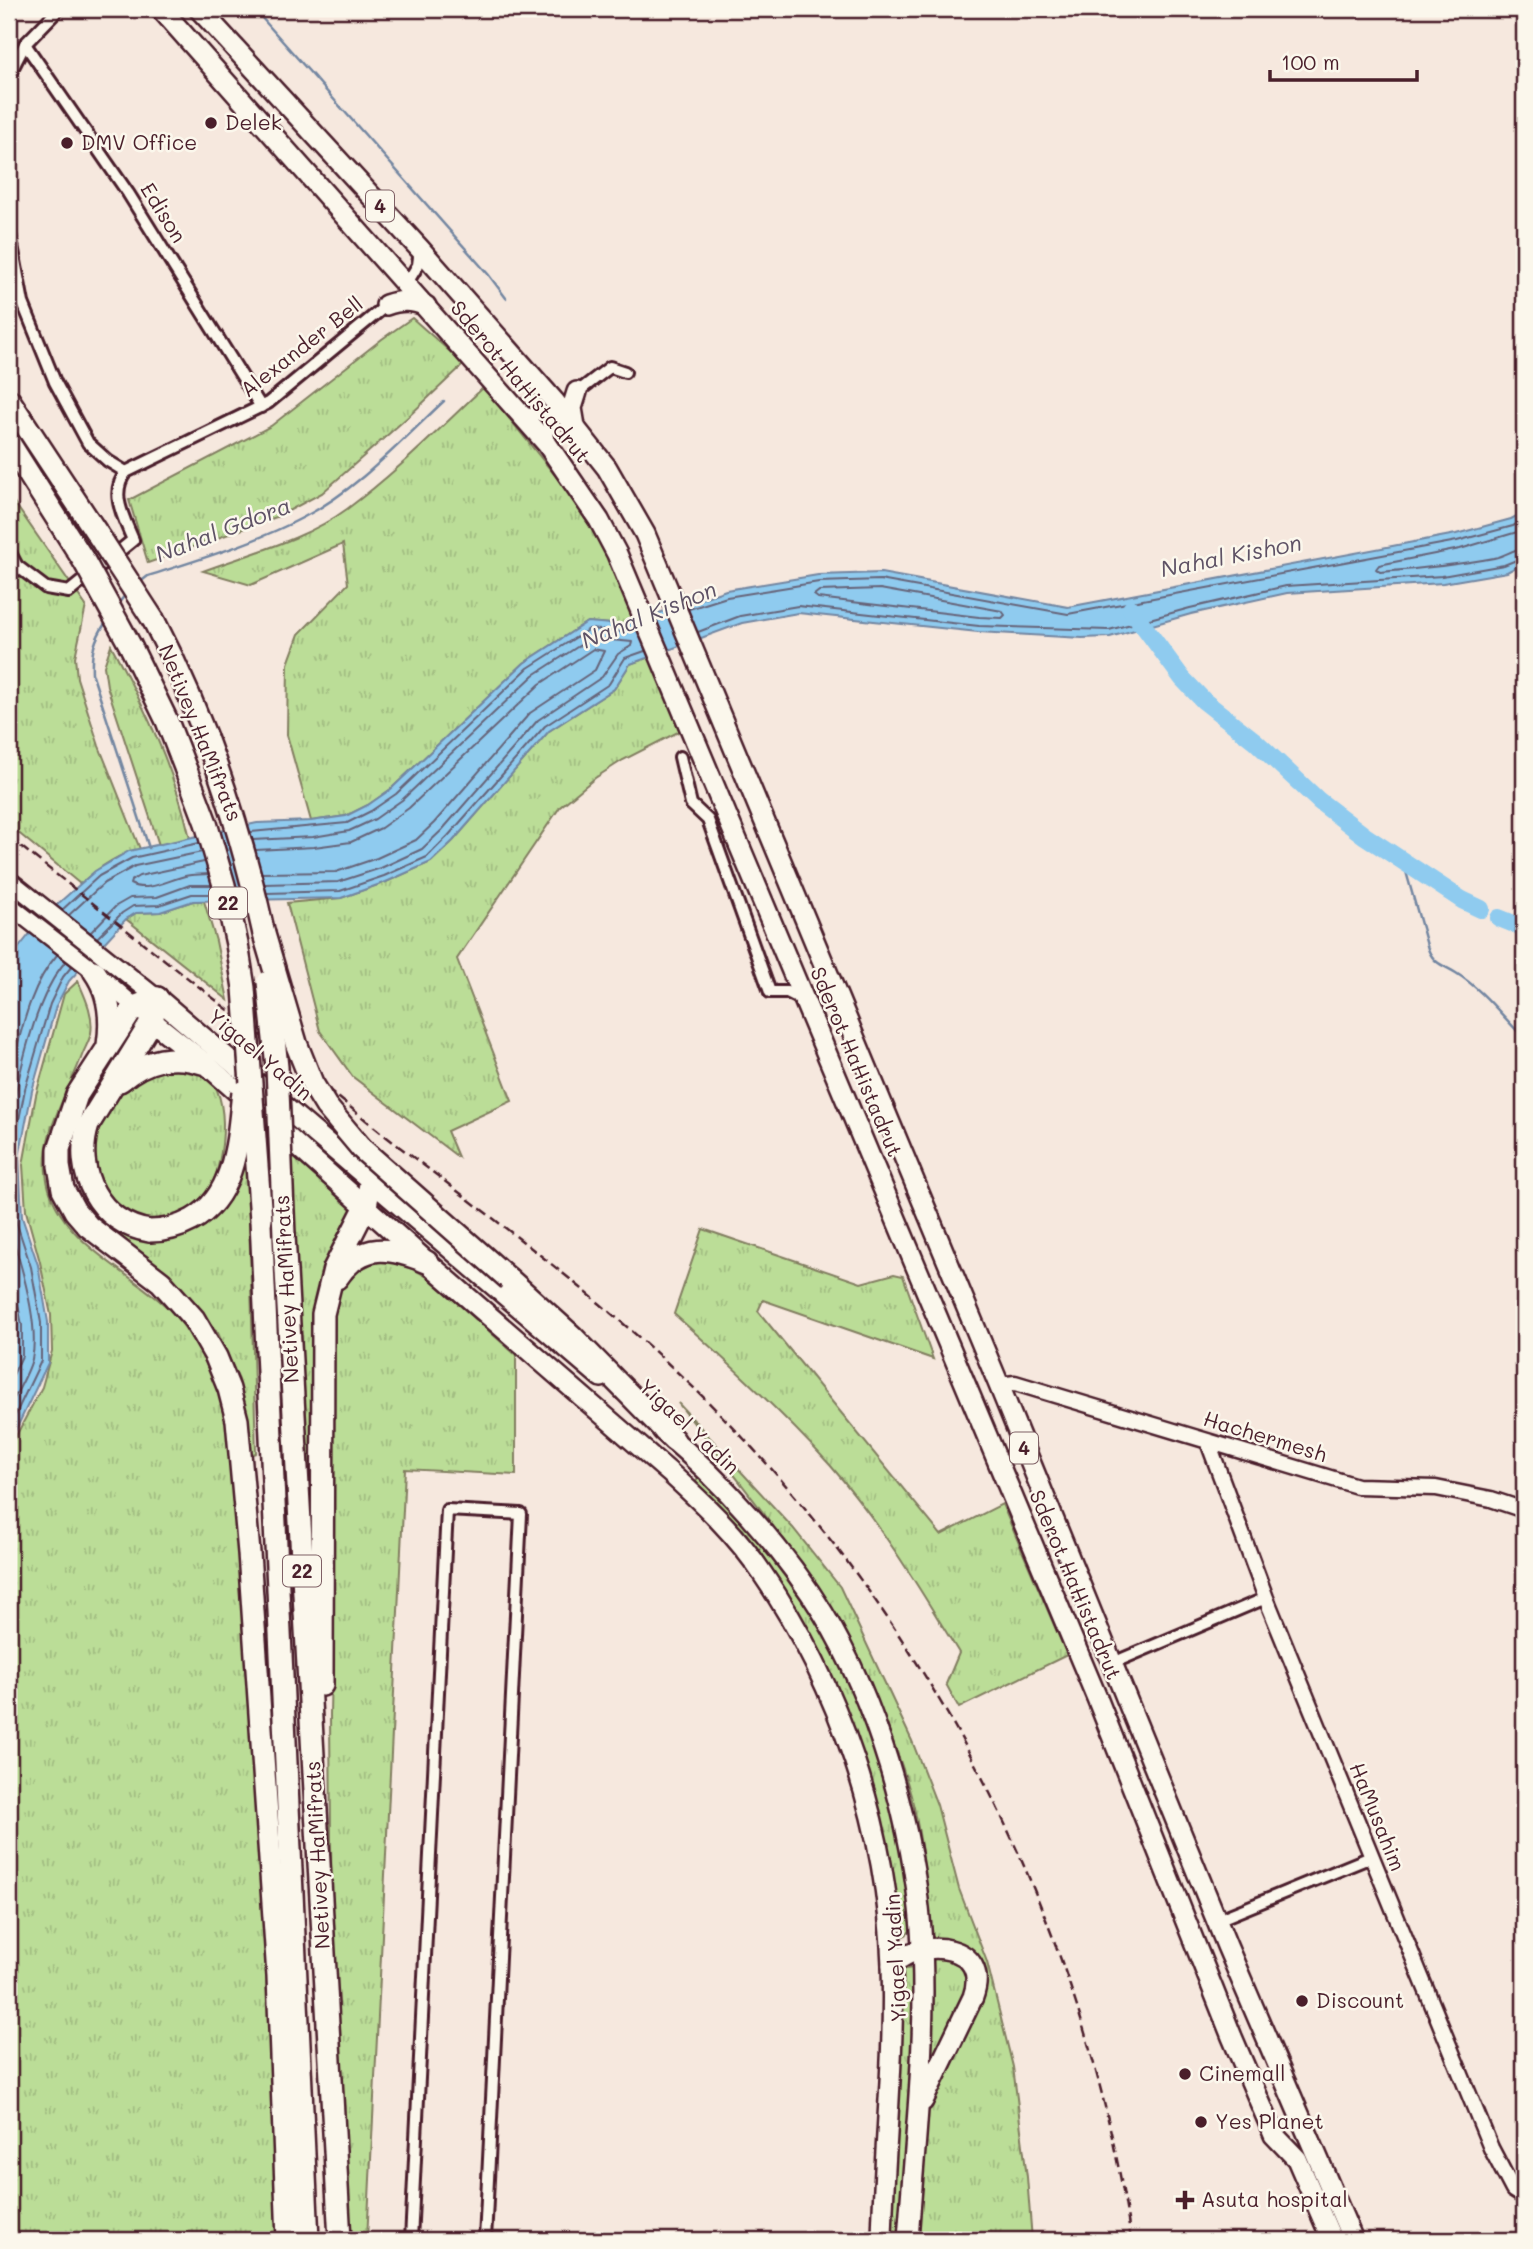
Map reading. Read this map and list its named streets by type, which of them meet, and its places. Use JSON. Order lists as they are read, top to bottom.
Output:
{
  "streets": {
    "highway": [
      "4",
      "Sderot HaHistadrut",
      "Netivey HaMifrats",
      "22",
      "Yigael Yadin"
    ],
    "street": [
      "Edison",
      "Alexander Bell",
      "Hachermesh",
      "HaMusahim"
    ]
  },
  "crossings": [
    ["Edison", "Alexander Bell"],
    ["Alexander Bell", "Sderot HaHistadrut"],
    ["Sderot HaHistadrut", "Hachermesh"],
    ["Hachermesh", "HaMusahim"]
  ],
  "water": ["Nahal Gdora", "Nahal Kishon"],
  "places": {
    "other": [
      "Delek",
      "DMV Office",
      "Discount",
      "Cinemall",
      "Yes Planet"
    ],
    "health": ["Asuta hospital"]
  },
  "scale_bar": "100 m"
}
